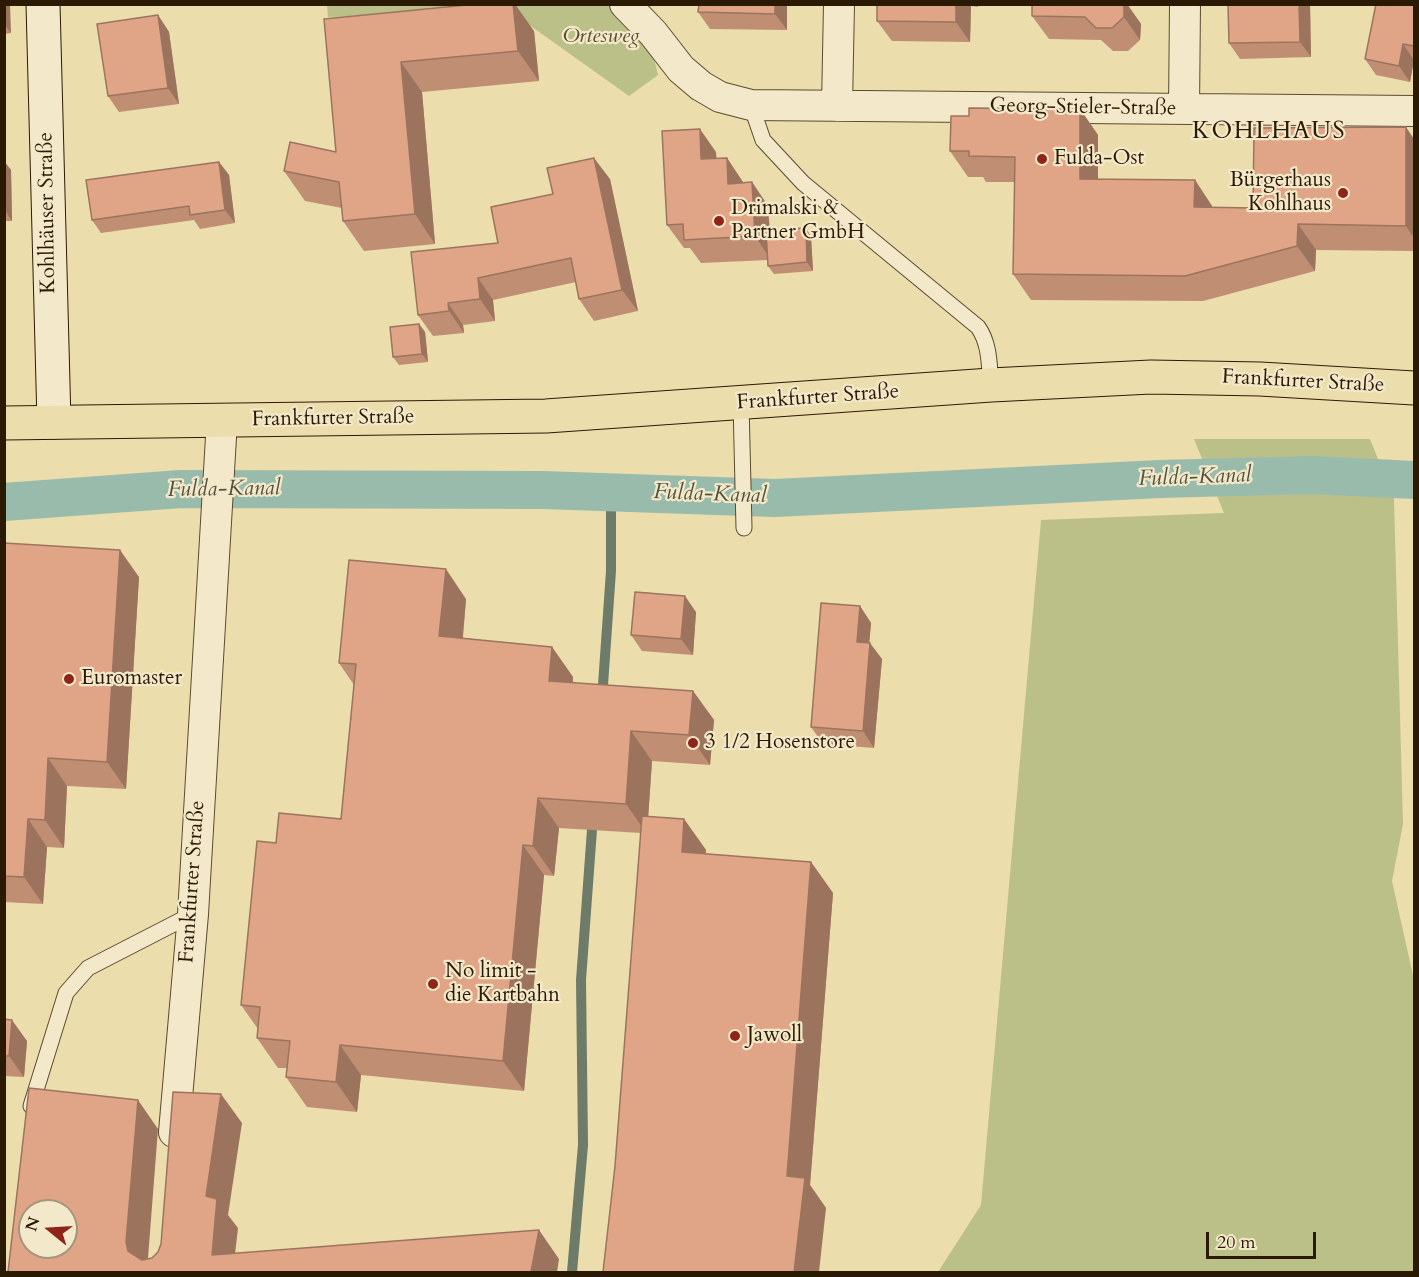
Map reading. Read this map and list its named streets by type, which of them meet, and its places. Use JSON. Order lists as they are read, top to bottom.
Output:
{
  "streets": {
    "main road": ["Kohlhäuser Straße", "Frankfurter Straße"],
    "street": ["Georg-Stieler-Straße"]
  },
  "crossings": [
    ["Kohlhäuser Straße", "Frankfurter Straße"]
  ],
  "districts": ["KOHLHAUS"],
  "water": ["Fulda-Kanal"],
  "parks": ["Ortesweg"],
  "places": [
    "Fulda-Ost",
    "Bürgerhaus Kohlhaus",
    "Drimalski & Partner GmbH",
    "Euromaster",
    "3 1/2 Hosenstore",
    "No limit - die Kartbahn",
    "Jawoll"
  ],
  "scale_bar": "20 m",
  "north": "left"
}
